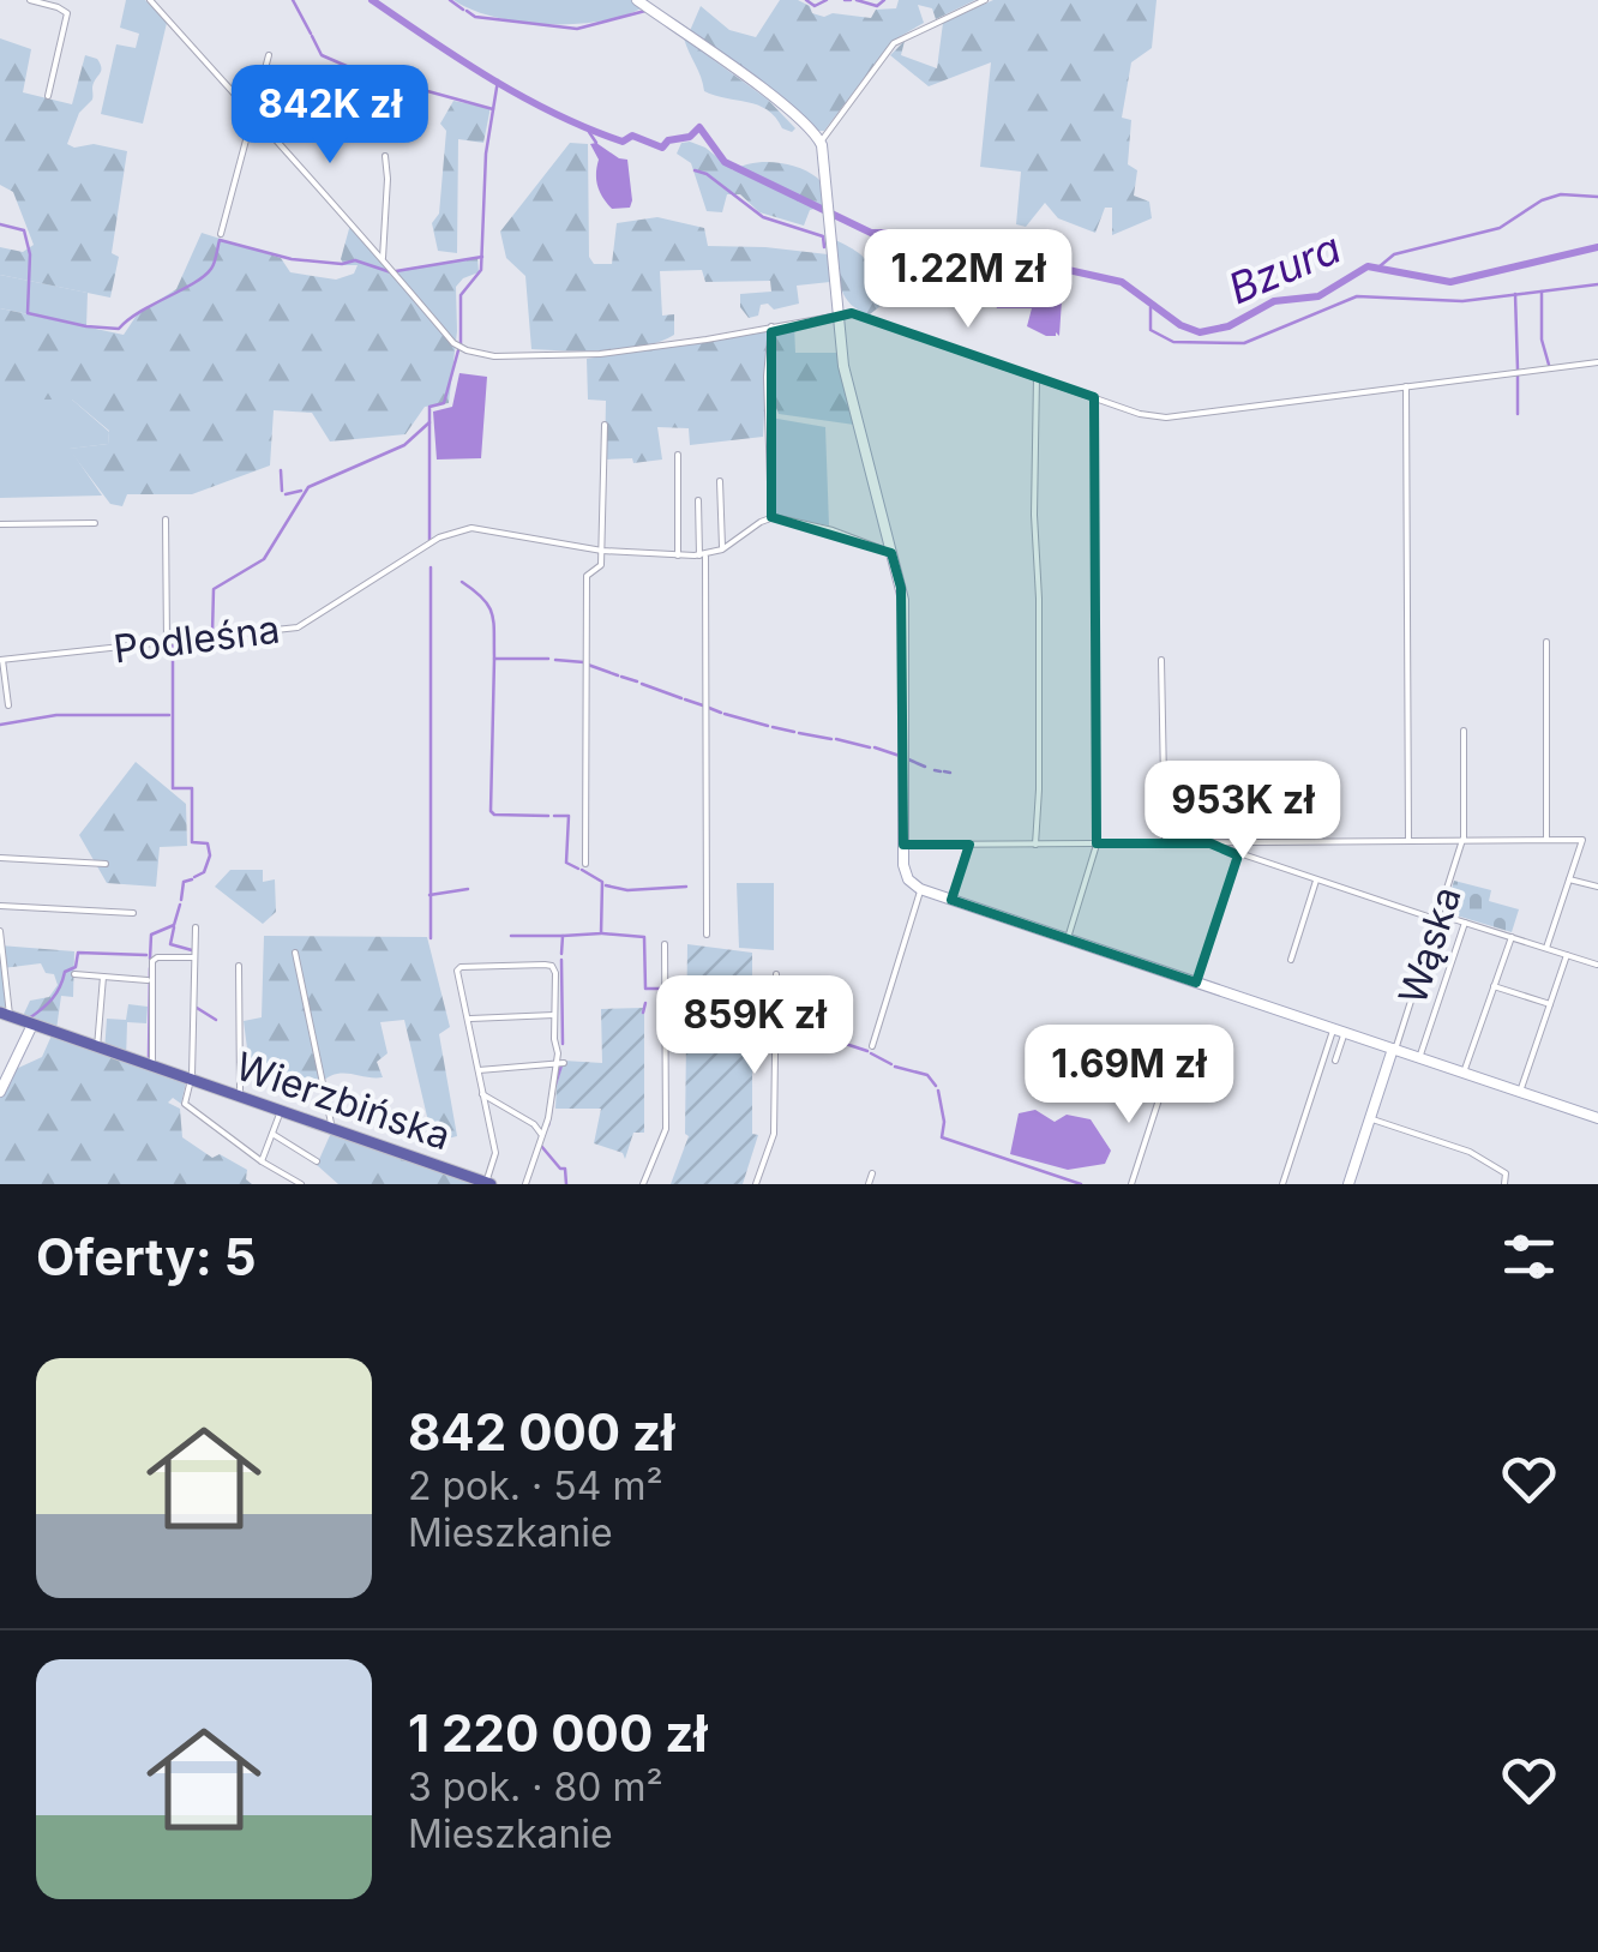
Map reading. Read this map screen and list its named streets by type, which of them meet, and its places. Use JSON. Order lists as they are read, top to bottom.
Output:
{
  "streets": {
    "main road": ["Wierzbińska"],
    "street": ["Podleśna", "Wąska"]
  },
  "water": ["Bzura"],
  "page": {
    "price": [
      "842K zł",
      "1.22M zł",
      "953K zł",
      "859K zł",
      "1.69M zł"
    ],
    "heading": "Oferty: 5",
    "list": [
      {
        "name": "842 000 zł",
        "note": "2 pok. · 54 m² · Mieszkanie"
      },
      {
        "name": "1 220 000 zł",
        "note": "3 pok. · 80 m² · Mieszkanie"
      }
    ]
  }
}
